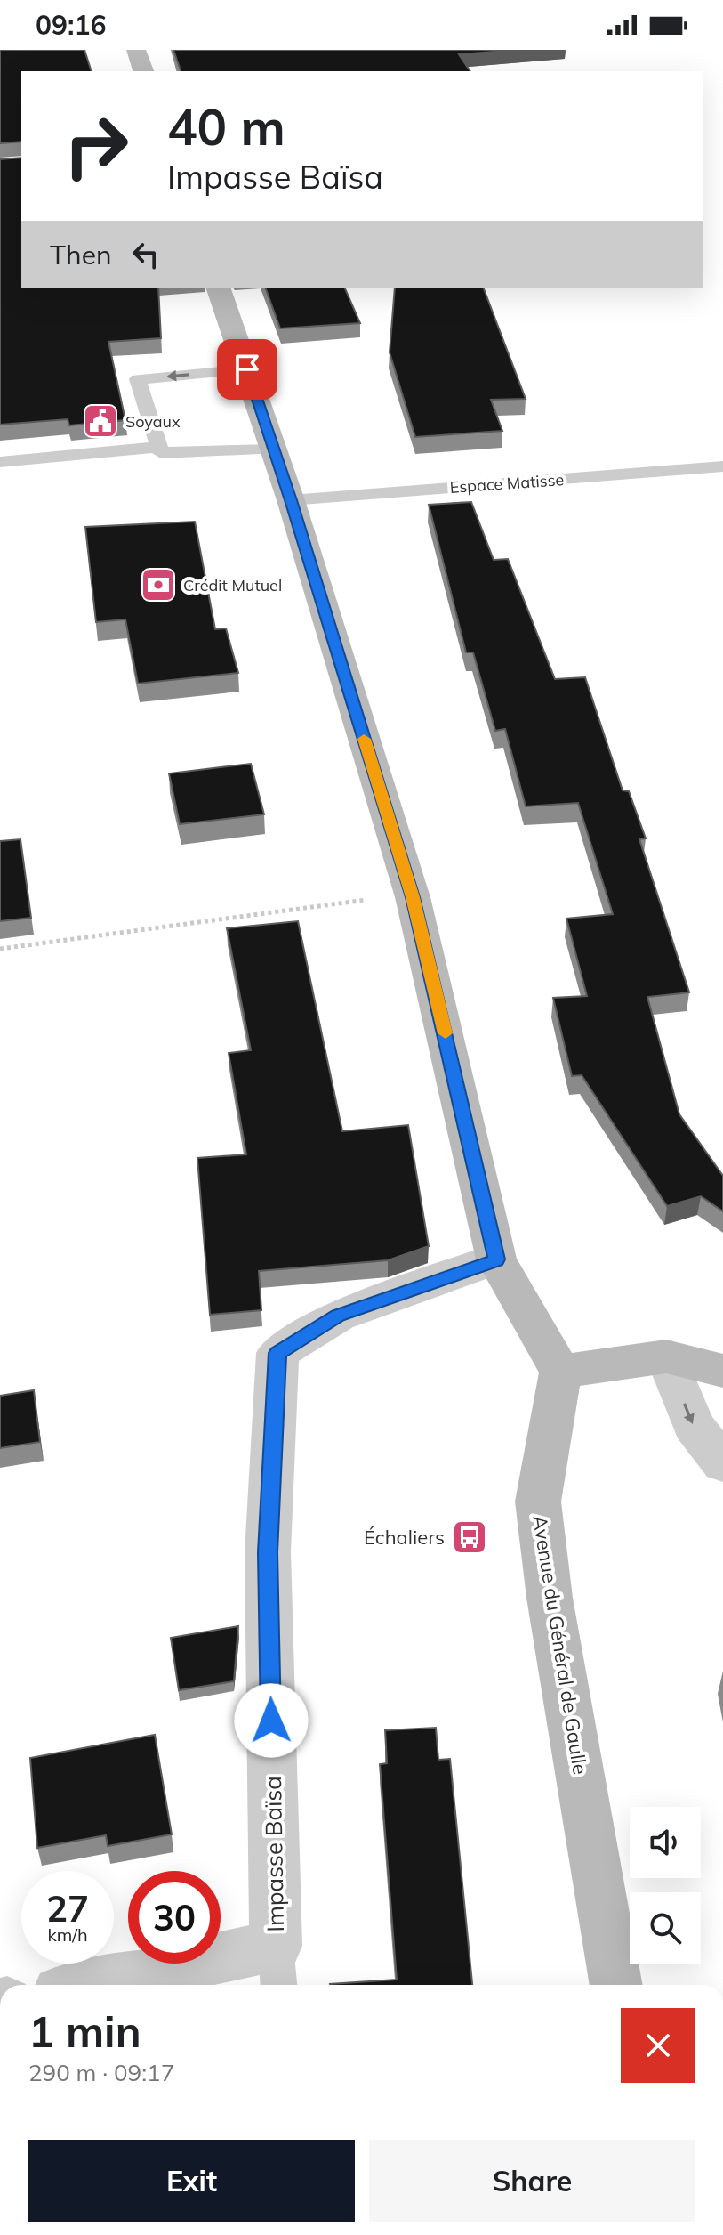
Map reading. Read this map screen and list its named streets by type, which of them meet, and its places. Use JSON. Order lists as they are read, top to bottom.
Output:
{
  "streets": {
    "main road": ["Avenue du Général de Gaulle"],
    "street": ["Impasse Baïsa"],
    "lane": ["Espace Matisse"]
  },
  "places": {
    "public building": ["Soyaux"],
    "bank": ["Crédit Mutuel"],
    "bus stop": ["Échaliers"]
  },
  "page": {
    "status": "09:16",
    "turn": ["40 m", "Impasse Baïsa"],
    "then": "Then",
    "speed": "27 km/h",
    "limit": "30",
    "heading": ["1 min", "290 m · 09:17"],
    "buttons": ["Exit", "Share"]
  }
}
